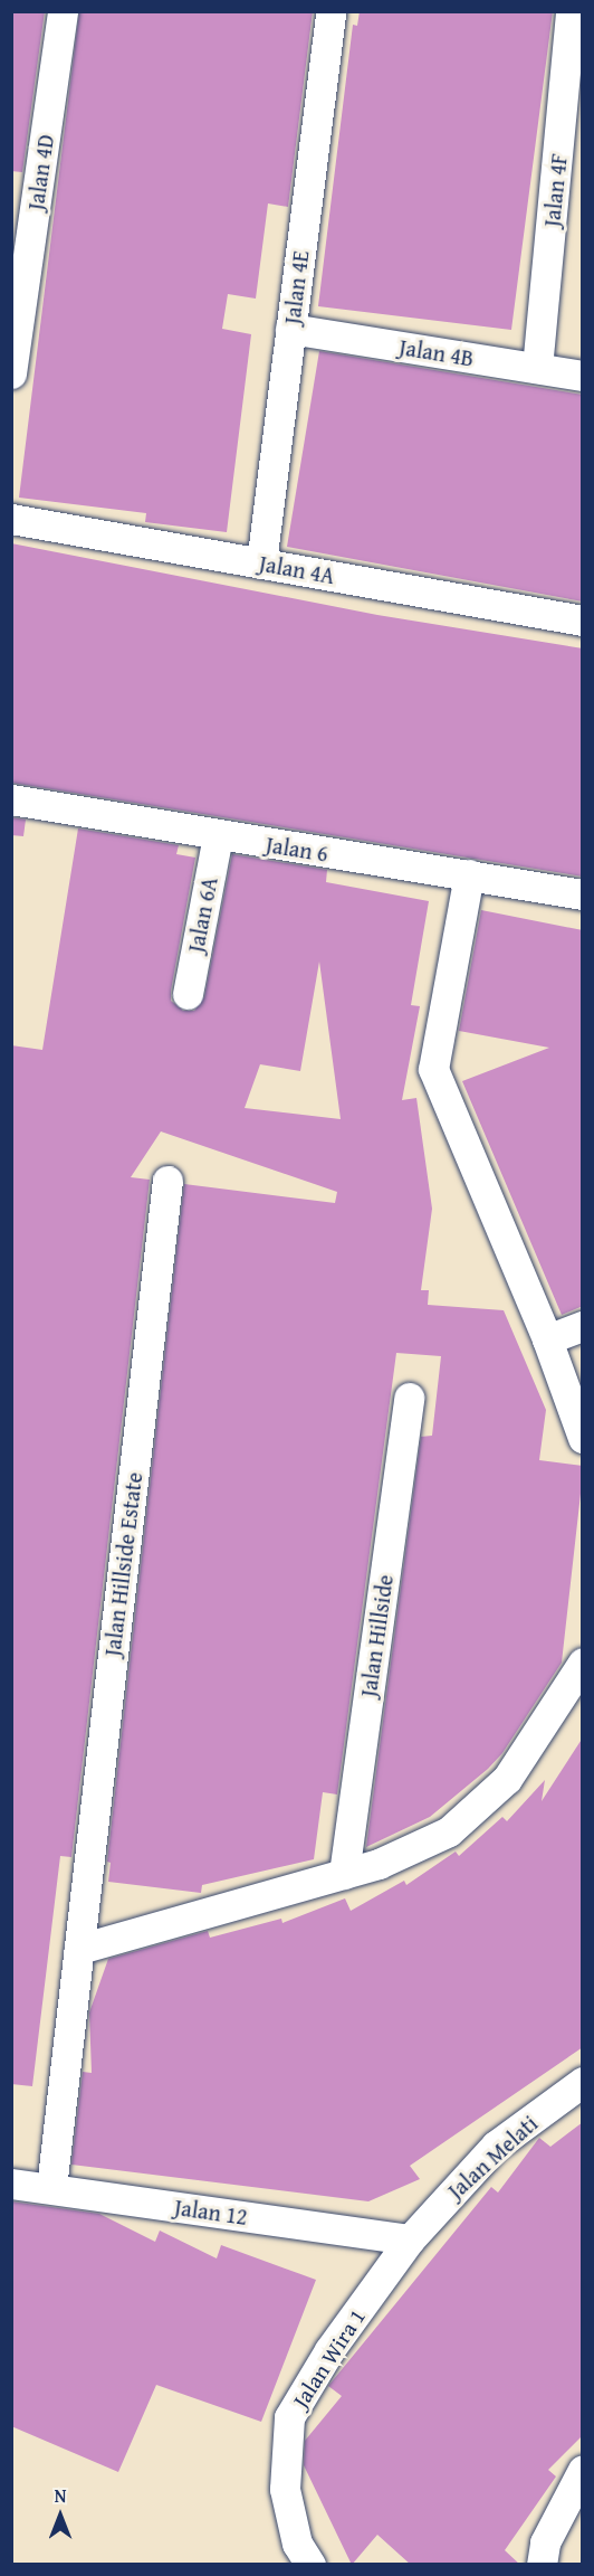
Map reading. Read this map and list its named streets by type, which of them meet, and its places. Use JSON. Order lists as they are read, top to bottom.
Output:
{
  "streets": {
    "street": [
      "Jalan 4D",
      "Jalan 4F",
      "Jalan 4E",
      "Jalan 4B",
      "Jalan 4A",
      "Jalan 6",
      "Jalan 6A",
      "Jalan Hillside Estate",
      "Jalan Hillside",
      "Jalan Melati",
      "Jalan 12",
      "Jalan Wira 1"
    ]
  },
  "crossings": [
    ["Jalan 4F", "Jalan 4B"],
    ["Jalan 4E", "Jalan 4B"],
    ["Jalan 4E", "Jalan 4A"],
    ["Jalan 6", "Jalan 6A"],
    ["Jalan Hillside Estate", "Jalan 12"],
    ["Jalan Melati", "Jalan 12"],
    ["Jalan Melati", "Jalan Wira 1"],
    ["Jalan 12", "Jalan Wira 1"]
  ],
  "north": "top"
}
